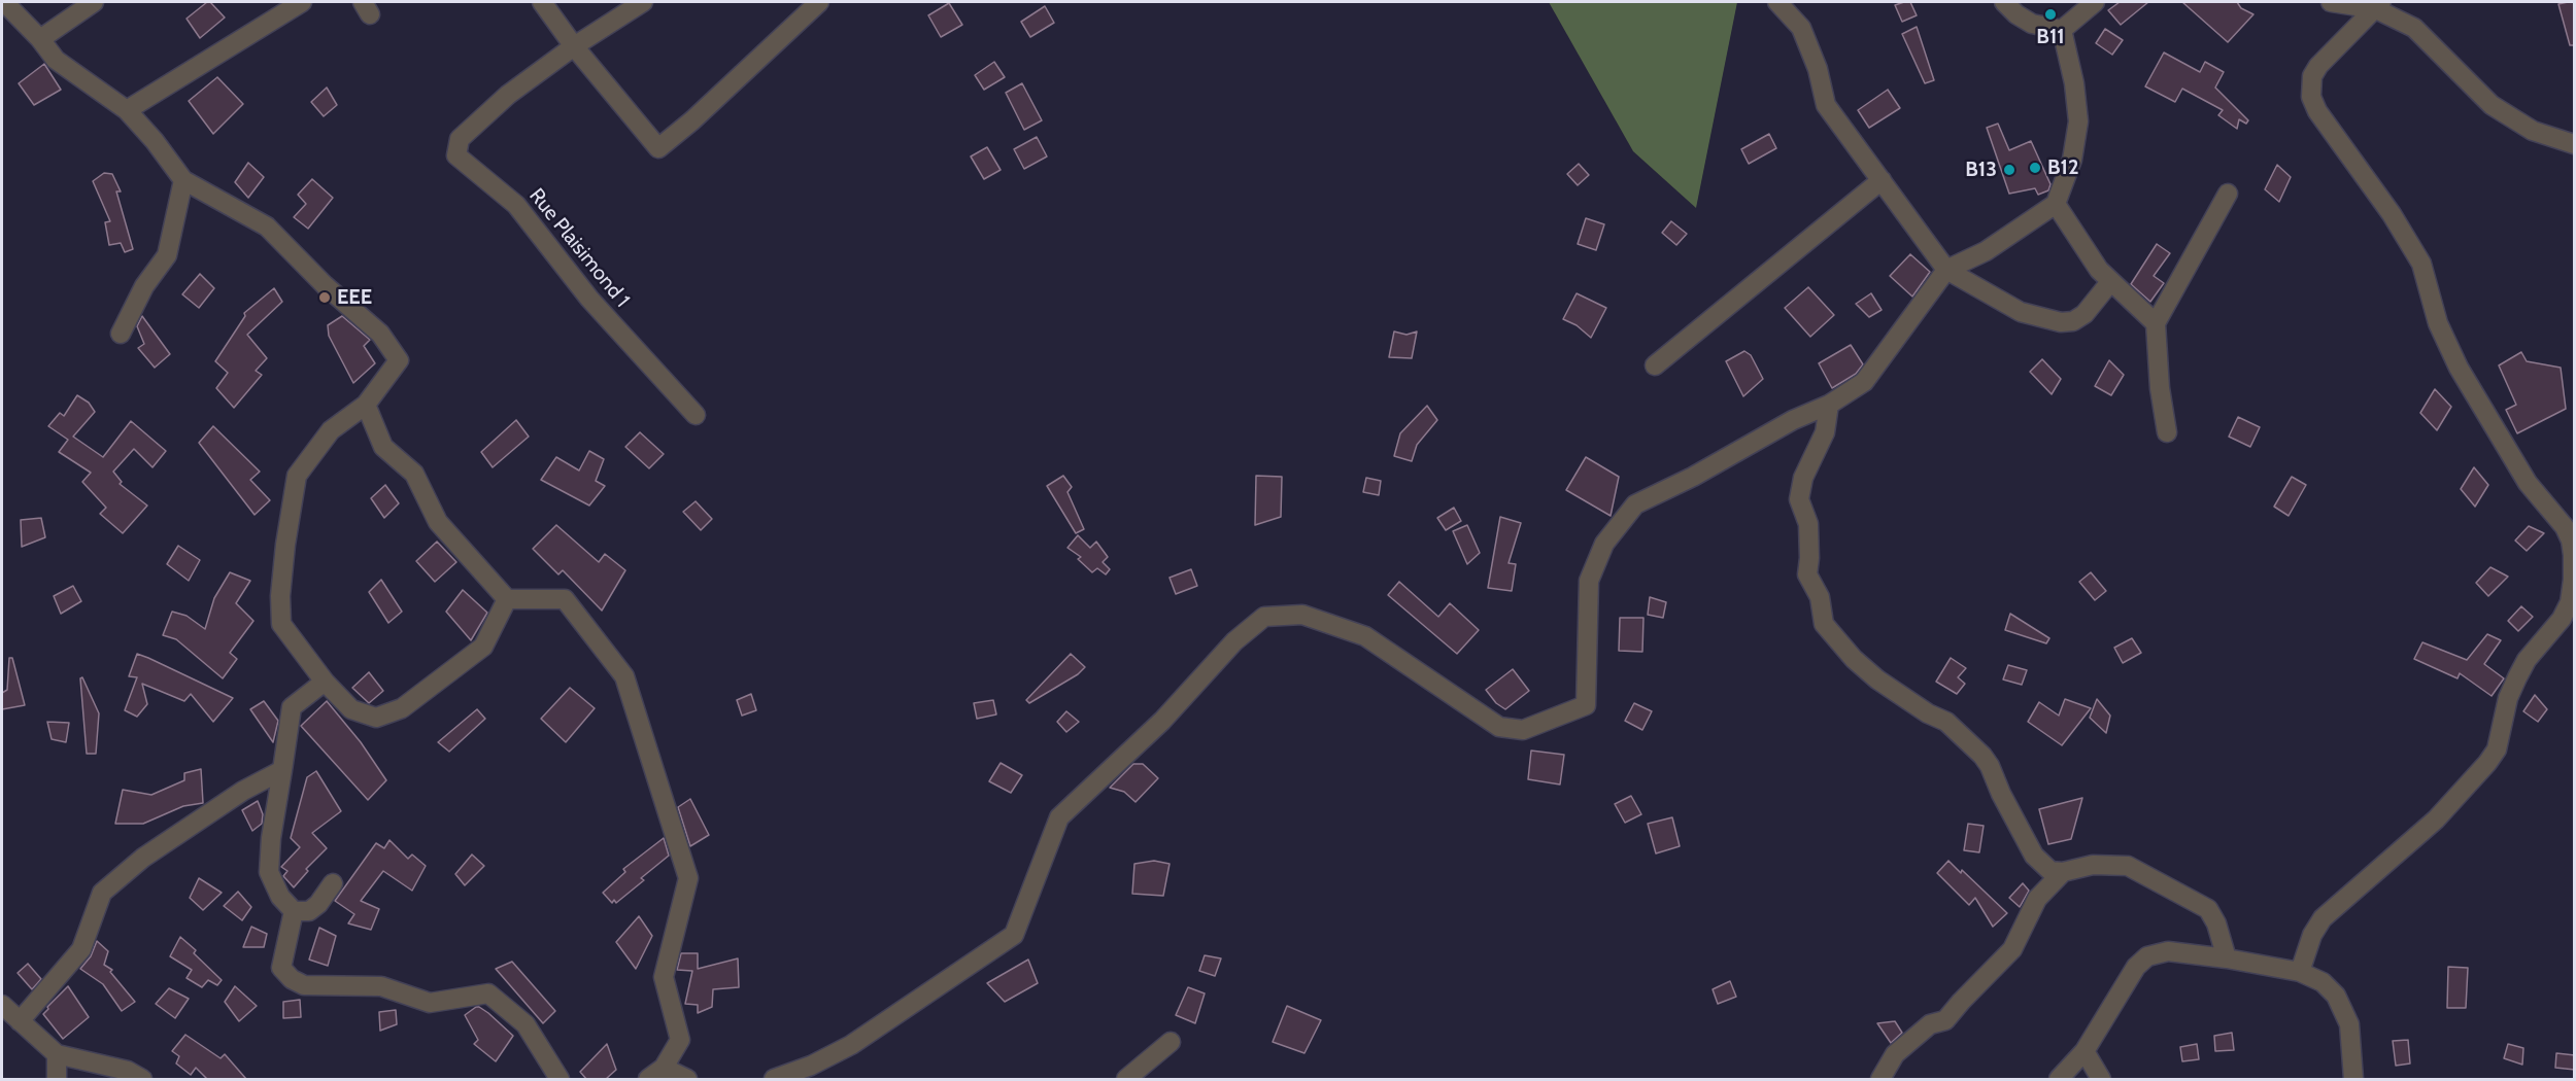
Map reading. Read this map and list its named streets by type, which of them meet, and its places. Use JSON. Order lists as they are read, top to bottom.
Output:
{
  "streets": {
    "street": ["Rue Plaisimond 1"]
  },
  "places": [
    "B11",
    "B12",
    "B13",
    "EEE"
  ]
}
